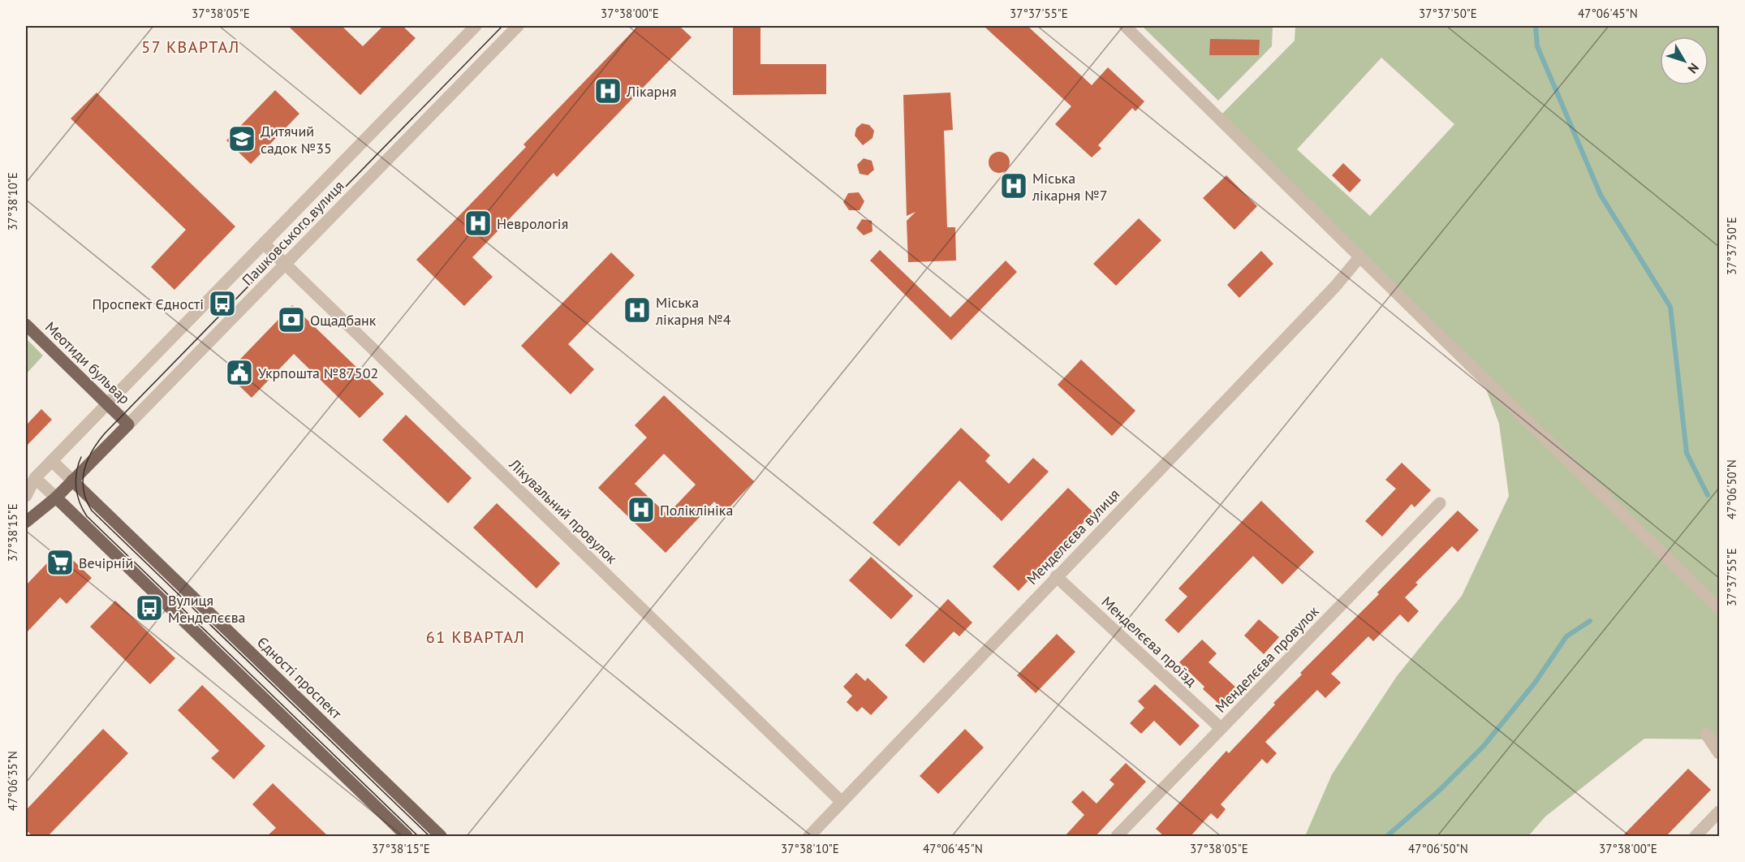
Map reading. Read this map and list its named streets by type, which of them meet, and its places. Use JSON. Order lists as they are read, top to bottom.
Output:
{
  "streets": {
    "main road": ["Пашковського вулиця", "Меотиди бульвар", "Єдності проспект"],
    "street": [
      "Лікувальний провулок",
      "Менделєєва вулиця",
      "Менделєєва проїзд",
      "Менделєєва провулок"
    ]
  },
  "crossings": [
    ["Пашковського вулиця", "Меотиди бульвар"],
    ["Пашковського вулиця", "Лікувальний провулок"],
    ["Пашковського вулиця", "Єдності проспект"],
    ["Лікувальний провулок", "Менделєєва вулиця"],
    ["Менделєєва вулиця", "Менделєєва проїзд"],
    ["Менделєєва проїзд", "Менделєєва провулок"]
  ],
  "districts": ["57 КВАРТАЛ", "61 КВАРТАЛ"],
  "places": {
    "hospital": [
      "Лікарня",
      "Міська лікарня №7",
      "Неврологія",
      "Міська лікарня №4",
      "Поліклініка"
    ],
    "school or university": ["Дитячий садок №35"],
    "bus stop": ["Проспект Єдності", "Вулиця Менделєєва"],
    "bank": ["Ощадбанк"],
    "public building": ["Укрпошта №87502"],
    "supermarket": ["Вечірній"]
  },
  "north": "bottom right",
  "coordinates": [
    "37°38'05\"E",
    "37°38'00\"E",
    "37°37'55\"E",
    "37°37'50\"E",
    "47°06'45\"N",
    "37°38'10\"E",
    "47°06'50\"N",
    "37°38'15\"E",
    "47°06'35\"N"
  ]
}
